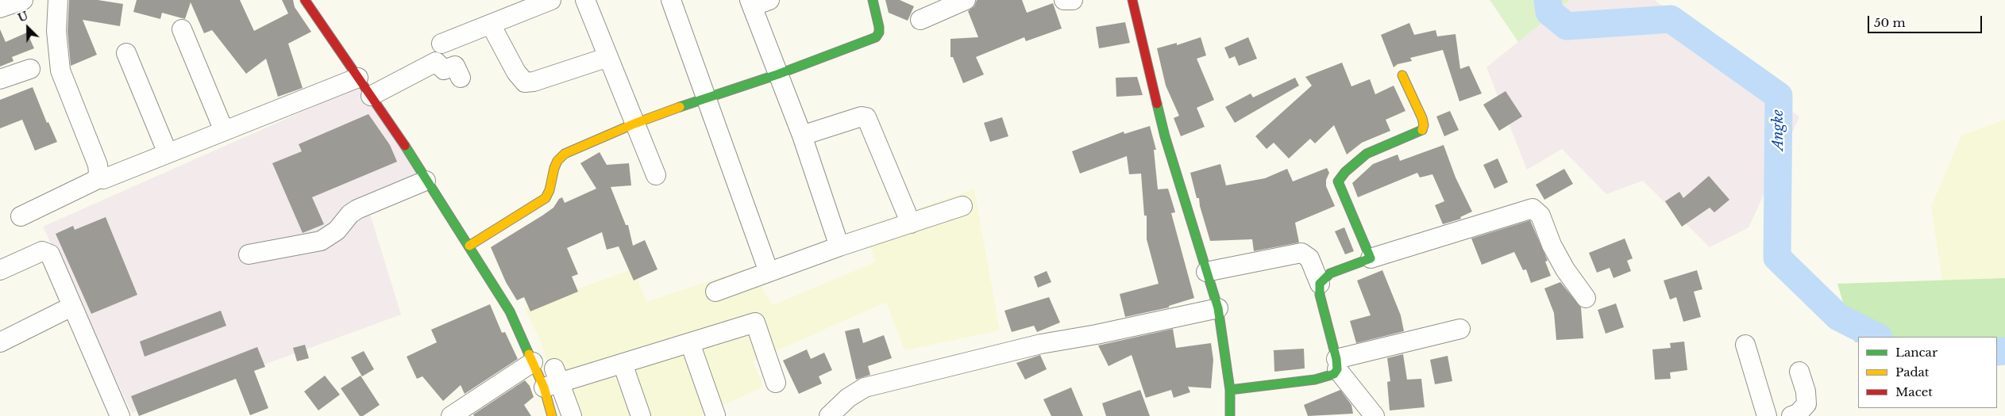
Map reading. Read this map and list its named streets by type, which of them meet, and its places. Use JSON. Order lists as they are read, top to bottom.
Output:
{
  "water": ["Angke"],
  "legend": ["Lancar", "Padat", "Macet"],
  "scale_bar": "50 m",
  "north": "top left"
}
